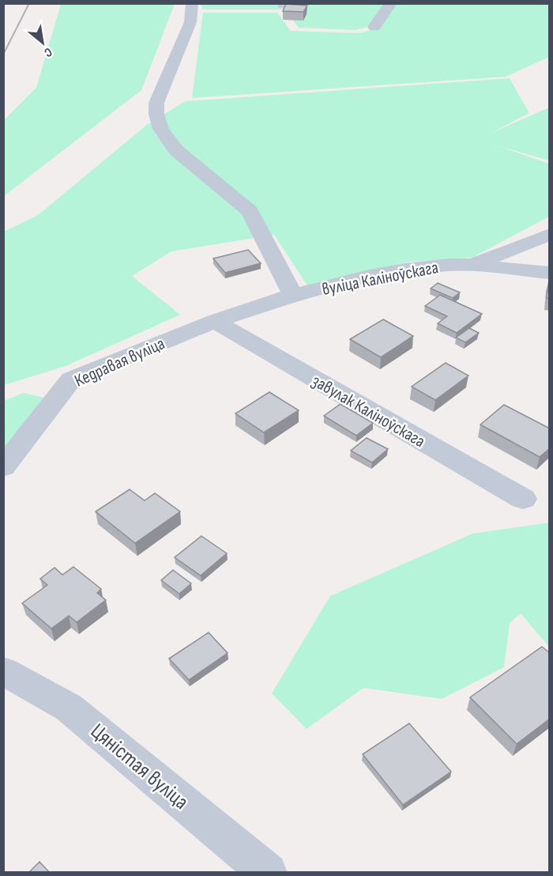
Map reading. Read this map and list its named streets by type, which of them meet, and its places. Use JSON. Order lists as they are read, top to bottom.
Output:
{
  "streets": {
    "street": [
      "вуліца Каліноўскага",
      "Кедравая вуліца",
      "завулак Каліноўскага",
      "Цяністая вуліца"
    ]
  },
  "crossings": [
    ["вуліца Каліноўскага", "Кедравая вуліца"],
    ["вуліца Каліноўскага", "завулак Каліноўскага"],
    ["Кедравая вуліца", "завулак Каліноўскага"]
  ],
  "north": "bottom right"
}
